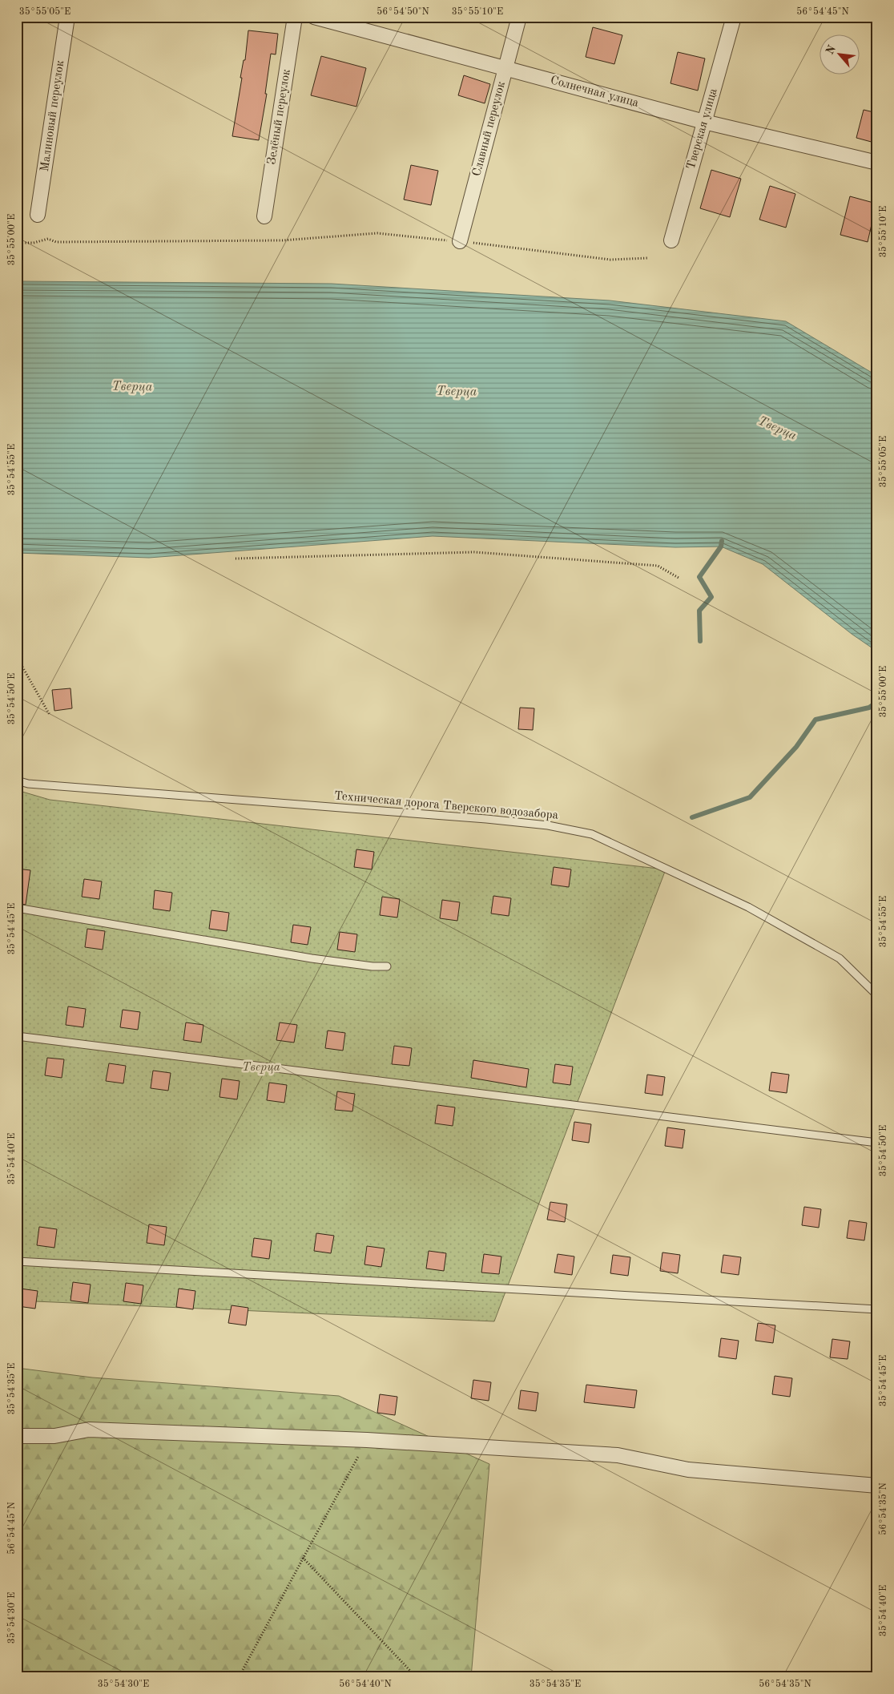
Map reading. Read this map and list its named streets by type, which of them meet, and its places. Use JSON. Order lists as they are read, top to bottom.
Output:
{
  "streets": {
    "street": [
      "Солнечная улица",
      "Малиновый переулок",
      "Зелёный переулок",
      "Славный переулок",
      "Тверская улица"
    ],
    "lane": ["Техническая дорога Тверского водозабора"]
  },
  "crossings": [
    ["Солнечная улица", "Славный переулок"],
    ["Солнечная улица", "Тверская улица"]
  ],
  "water": ["Тверца"],
  "parks": ["Тверца"],
  "north": "top left",
  "coordinates": [
    "35°55'05\"E",
    "56°54'50\"N",
    "35°55'10\"E",
    "56°54'45\"N",
    "35°55'00\"E",
    "35°54'55\"E",
    "35°54'50\"E",
    "35°54'45\"E",
    "35°54'40\"E",
    "35°54'35\"E",
    "56°54'35\"N",
    "35°54'30\"E",
    "56°54'40\"N"
  ]
}
